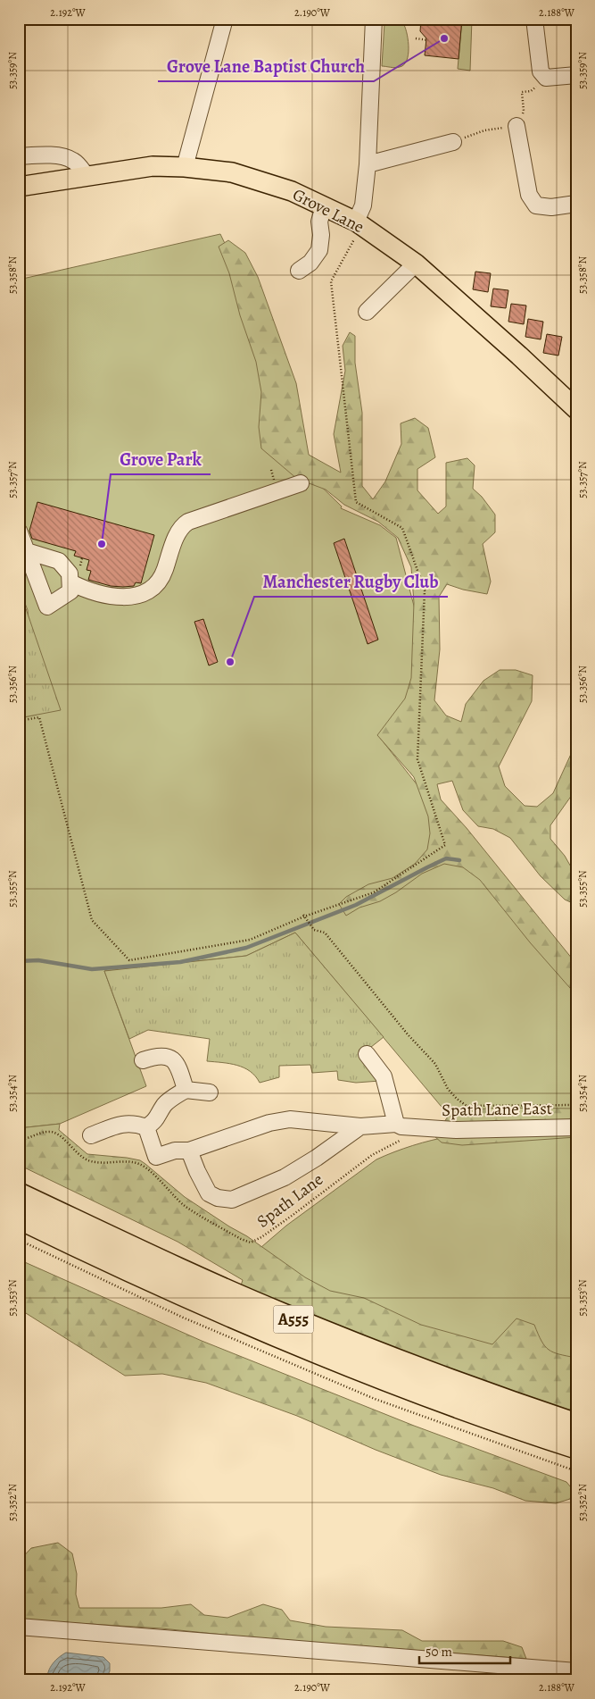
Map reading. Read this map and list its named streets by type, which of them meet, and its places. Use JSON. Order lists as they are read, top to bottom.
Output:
{
  "streets": {
    "highway": ["A555"],
    "main road": ["Grove Lane"],
    "street": ["Spath Lane East"],
    "path": ["Spath Lane"]
  },
  "places": ["Grove Lane Baptist Church", "Grove Park", "Manchester Rugby Club"],
  "scale_bar": "50 m",
  "coordinates": [
    "2.192°W",
    "2.190°W",
    "2.188°W",
    "53.359°N",
    "53.358°N",
    "53.357°N",
    "53.356°N",
    "53.355°N",
    "53.354°N",
    "53.353°N",
    "53.352°N"
  ]
}
